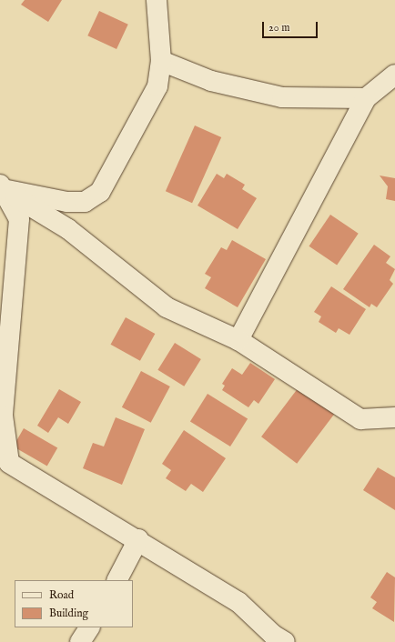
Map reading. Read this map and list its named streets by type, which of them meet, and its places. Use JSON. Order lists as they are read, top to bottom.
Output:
{
  "legend": ["Road", "Building"],
  "scale_bar": "20 m"
}
